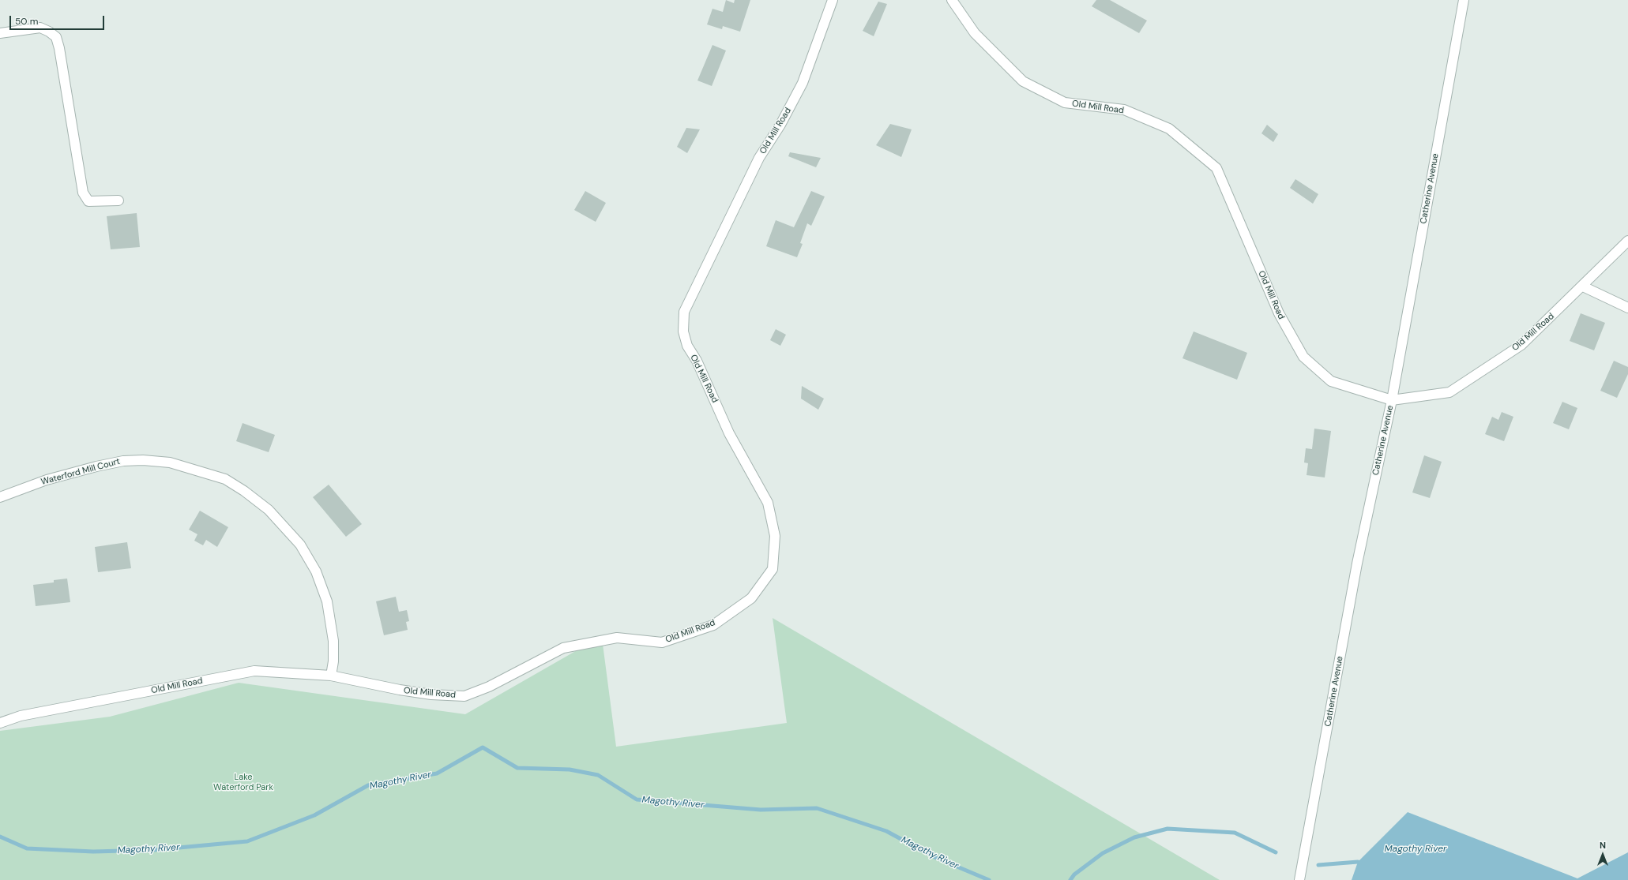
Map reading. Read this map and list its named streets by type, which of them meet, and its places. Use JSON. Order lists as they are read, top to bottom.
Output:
{
  "streets": {
    "street": ["Old Mill Road", "Catherine Avenue", "Waterford Mill Court"]
  },
  "crossings": [
    ["Old Mill Road", "Catherine Avenue"],
    ["Old Mill Road", "Waterford Mill Court"]
  ],
  "water": ["Magothy River"],
  "parks": ["Lake Waterford Park"],
  "scale_bar": "50 m",
  "north": "top"
}
